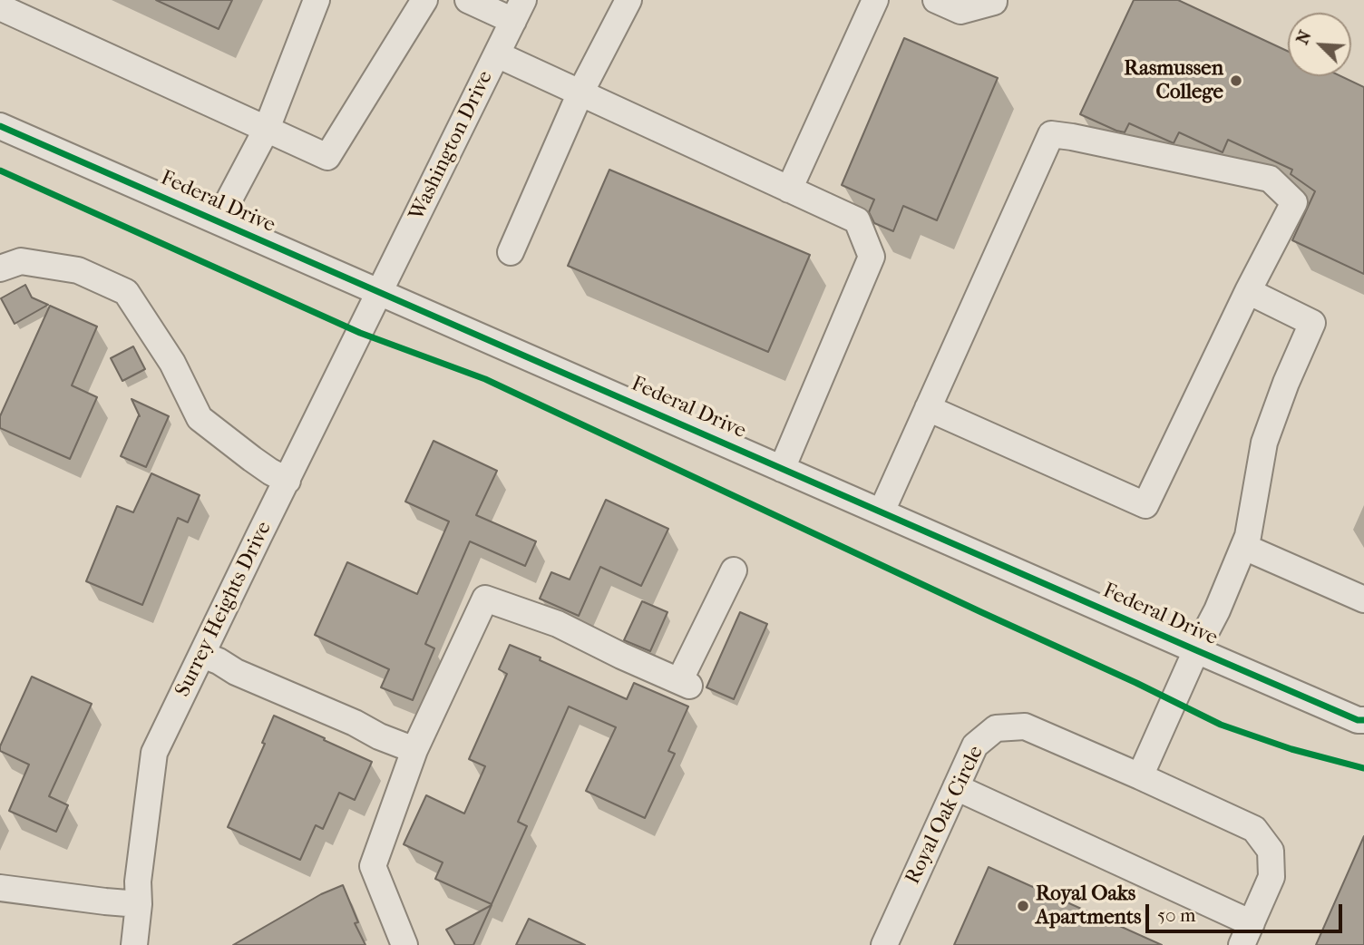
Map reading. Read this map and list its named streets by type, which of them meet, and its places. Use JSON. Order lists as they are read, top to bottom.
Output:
{
  "streets": {
    "street": [
      "Washington Drive",
      "Federal Drive",
      "Surrey Heights Drive",
      "Royal Oak Circle"
    ]
  },
  "crossings": [
    ["Washington Drive", "Federal Drive"],
    ["Washington Drive", "Surrey Heights Drive"],
    ["Federal Drive", "Surrey Heights Drive"]
  ],
  "places": ["Rasmussen College", "Royal Oaks Apartments"],
  "scale_bar": "50 m",
  "north": "top left"
}
